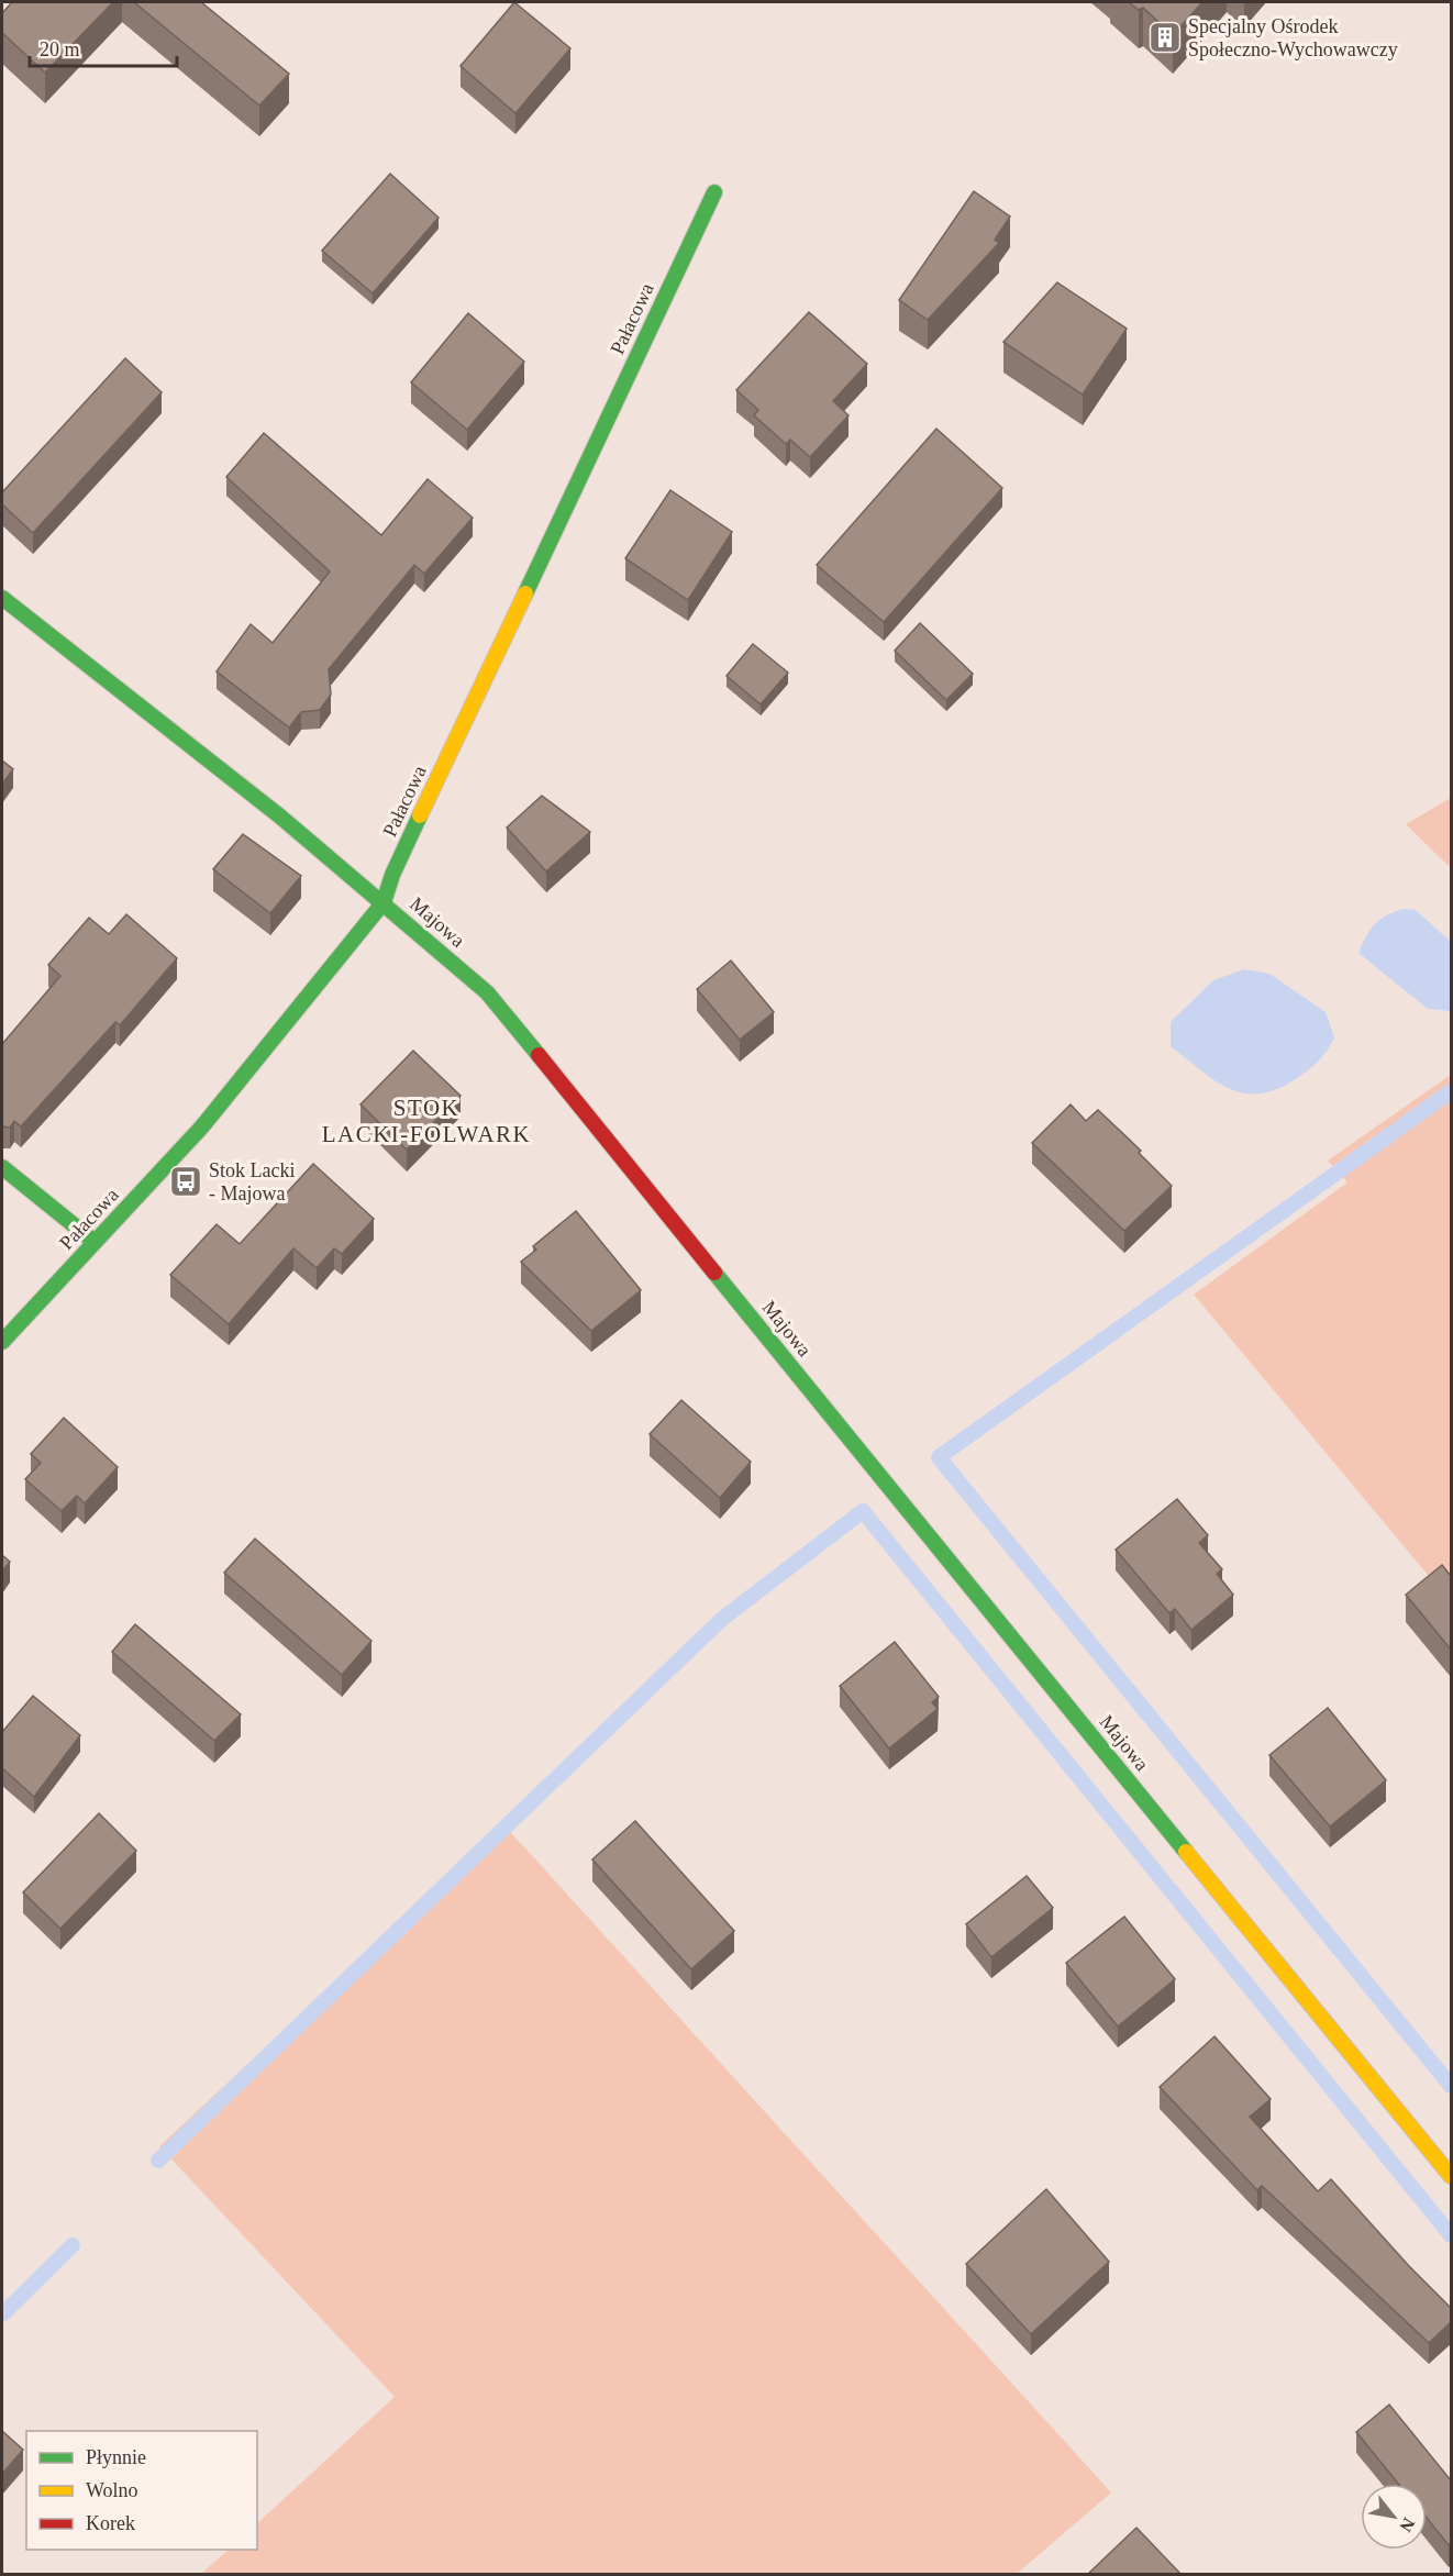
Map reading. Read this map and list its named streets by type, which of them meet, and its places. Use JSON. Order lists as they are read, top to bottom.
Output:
{
  "streets": {
    "street": ["Pałacowa", "Majowa"]
  },
  "crossings": [
    ["Pałacowa", "Majowa"]
  ],
  "districts": ["STOK LACKI-FOLWARK"],
  "places": {
    "building": ["Specjalny Ośrodek Społeczno-Wychowawczy"],
    "bus stop": ["Stok Lacki - Majowa"]
  },
  "legend": ["Płynnie", "Wolno", "Korek"],
  "scale_bar": "20 m",
  "north": "bottom right"
}
